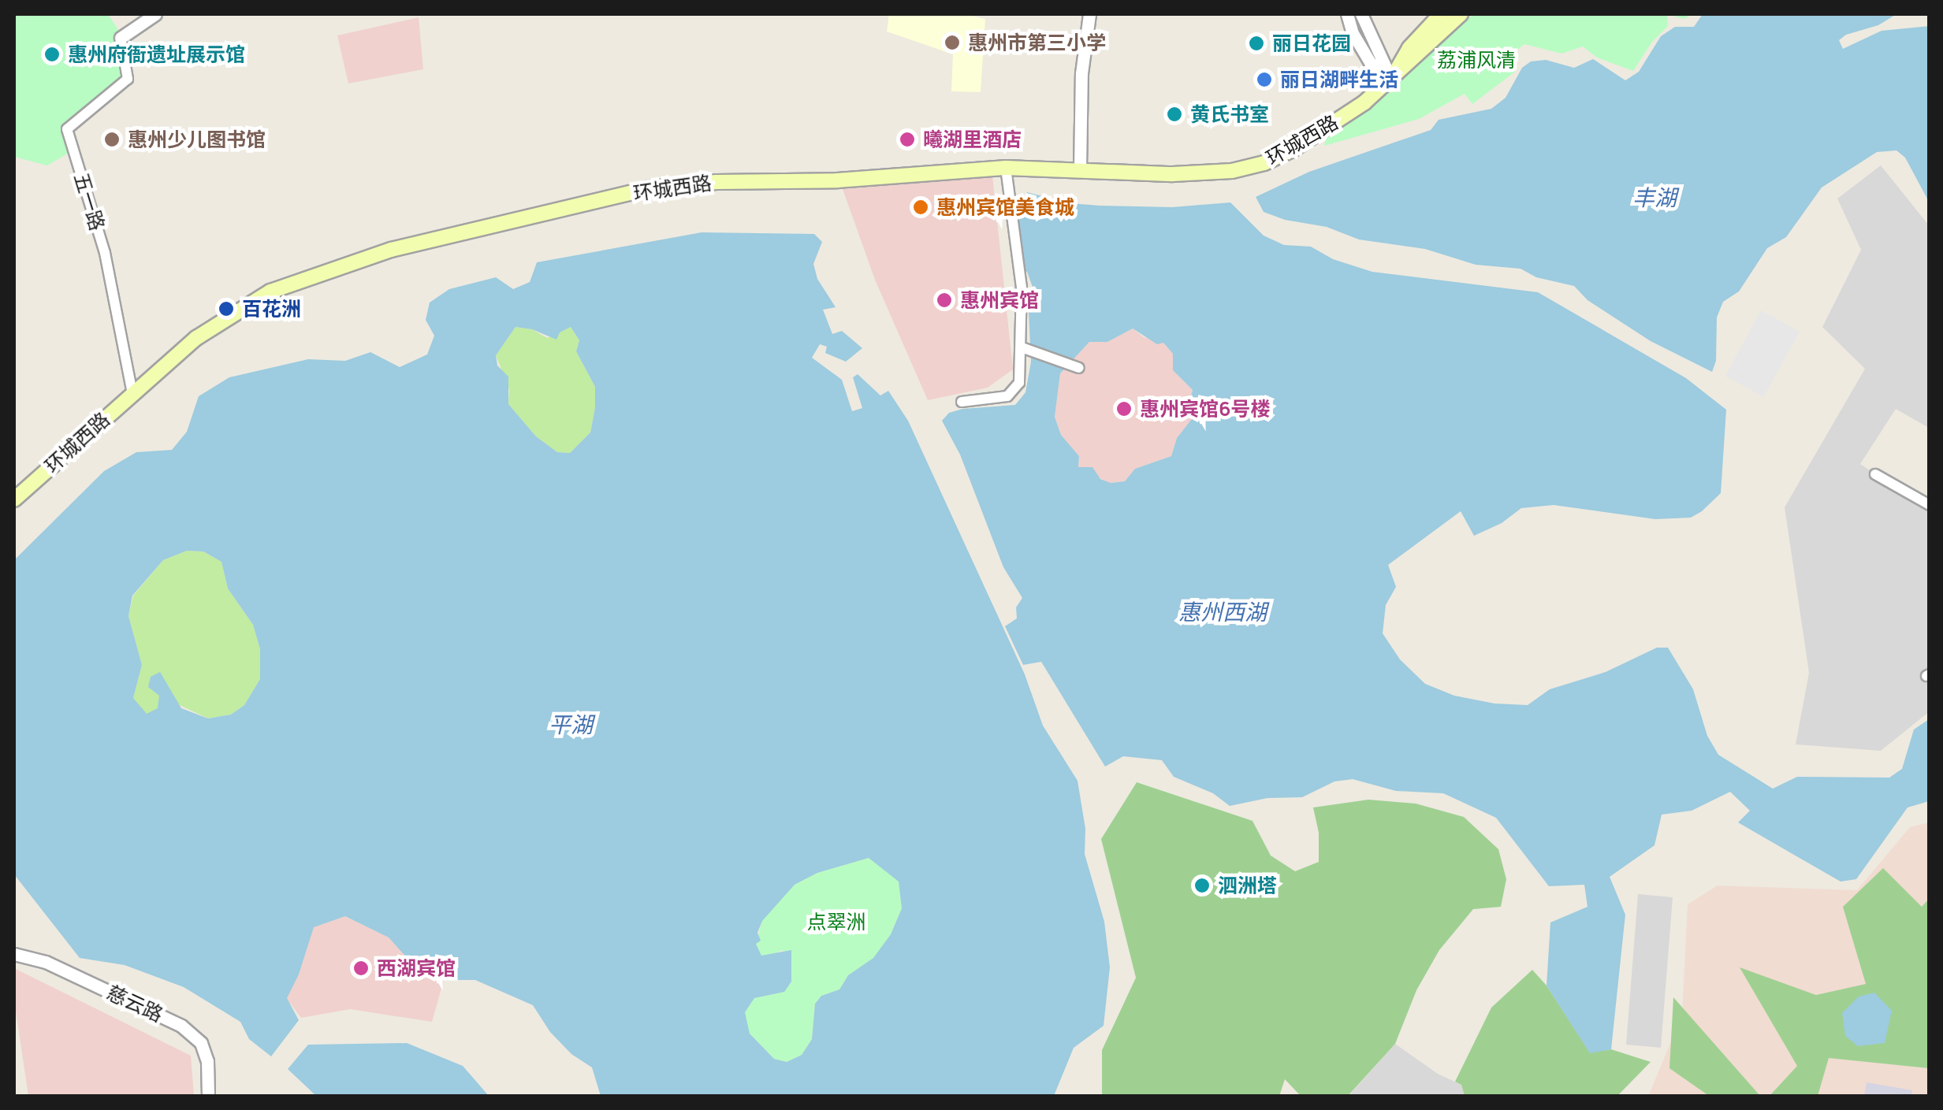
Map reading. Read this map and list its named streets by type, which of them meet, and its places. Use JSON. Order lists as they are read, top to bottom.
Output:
{
  "streets": {
    "main road": ["环城西路"],
    "street": ["五一路", "慈云路"]
  },
  "crossings": [
    ["环城西路", "五一路"]
  ],
  "water": ["丰湖", "惠州西湖", "平湖"],
  "parks": ["荔浦风清", "点翠洲"],
  "places": [
    "惠州市第三小学",
    "丽日花园",
    "惠州府衙遗址展示馆",
    "丽日湖畔生活",
    "黄氏书室",
    "惠州少儿图书馆",
    "曦湖里酒店",
    "惠州宾馆美食城",
    "惠州宾馆",
    "百花洲",
    "惠州宾馆6号楼",
    "泗洲塔",
    "西湖宾馆"
  ]
}
